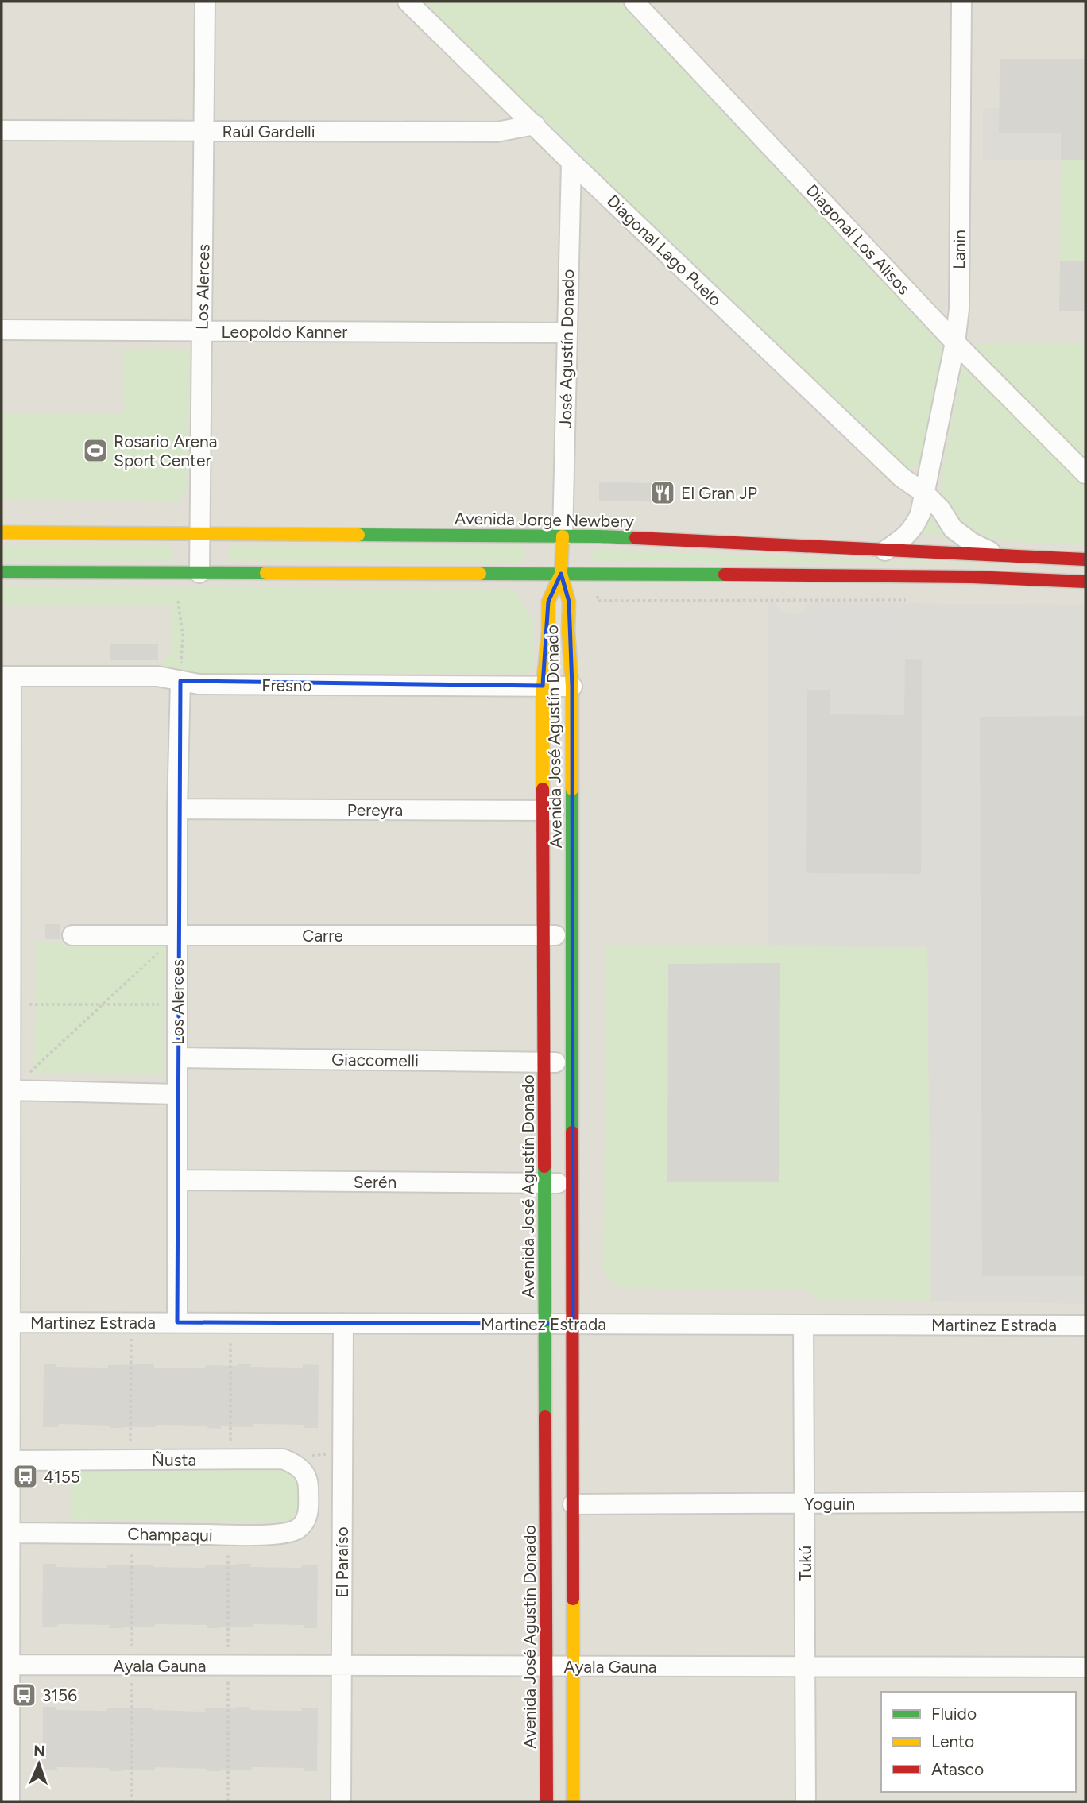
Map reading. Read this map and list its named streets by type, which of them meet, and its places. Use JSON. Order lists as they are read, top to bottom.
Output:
{
  "streets": {
    "street": [
      "Raúl Gardelli",
      "Diagonal Los Alisos",
      "Lanin",
      "Diagonal Lago Puelo",
      "Los Alerces",
      "Leopoldo Kanner",
      "José Agustín Donado",
      "Avenida Jorge Newbery",
      "Fresno",
      "Avenida José Agustín Donado",
      "Pereyra",
      "Carre",
      "Giaccomelli",
      "Serén",
      "Martinez Estrada",
      "Ñusta",
      "Yoguin",
      "Champaqui",
      "El Paraíso",
      "Tukú",
      "Ayala Gauna"
    ]
  },
  "crossings": [
    ["Raúl Gardelli", "Diagonal Lago Puelo"],
    ["Raúl Gardelli", "Los Alerces"],
    ["Diagonal Los Alisos", "Lanin"],
    ["Lanin", "Diagonal Lago Puelo"],
    ["Diagonal Lago Puelo", "José Agustín Donado"],
    ["Diagonal Lago Puelo", "Avenida Jorge Newbery"],
    ["Los Alerces", "Leopoldo Kanner"],
    ["Los Alerces", "Avenida Jorge Newbery"],
    ["Los Alerces", "Fresno"],
    ["Los Alerces", "Pereyra"],
    ["Los Alerces", "Carre"],
    ["Los Alerces", "Giaccomelli"],
    ["Los Alerces", "Serén"],
    ["Los Alerces", "Martinez Estrada"],
    ["Leopoldo Kanner", "José Agustín Donado"],
    ["José Agustín Donado", "Avenida Jorge Newbery"],
    ["José Agustín Donado", "Avenida José Agustín Donado"],
    ["Avenida Jorge Newbery", "Avenida José Agustín Donado"],
    ["Fresno", "Avenida José Agustín Donado"],
    ["Avenida José Agustín Donado", "Pereyra"],
    ["Avenida José Agustín Donado", "Carre"],
    ["Avenida José Agustín Donado", "Giaccomelli"],
    ["Avenida José Agustín Donado", "Serén"],
    ["Avenida José Agustín Donado", "Martinez Estrada"],
    ["Avenida José Agustín Donado", "Yoguin"],
    ["Avenida José Agustín Donado", "Ayala Gauna"],
    ["Martinez Estrada", "El Paraíso"],
    ["Martinez Estrada", "Tukú"],
    ["Ñusta", "Champaqui"],
    ["Yoguin", "Tukú"],
    ["El Paraíso", "Ayala Gauna"],
    ["Tukú", "Ayala Gauna"]
  ],
  "places": {
    "sports": ["Rosario Arena Sport Center"],
    "restaurant": ["El Gran JP"],
    "bus stop": ["4155", "3156"]
  },
  "legend": ["Fluido", "Lento", "Atasco"],
  "north": "top"
}
